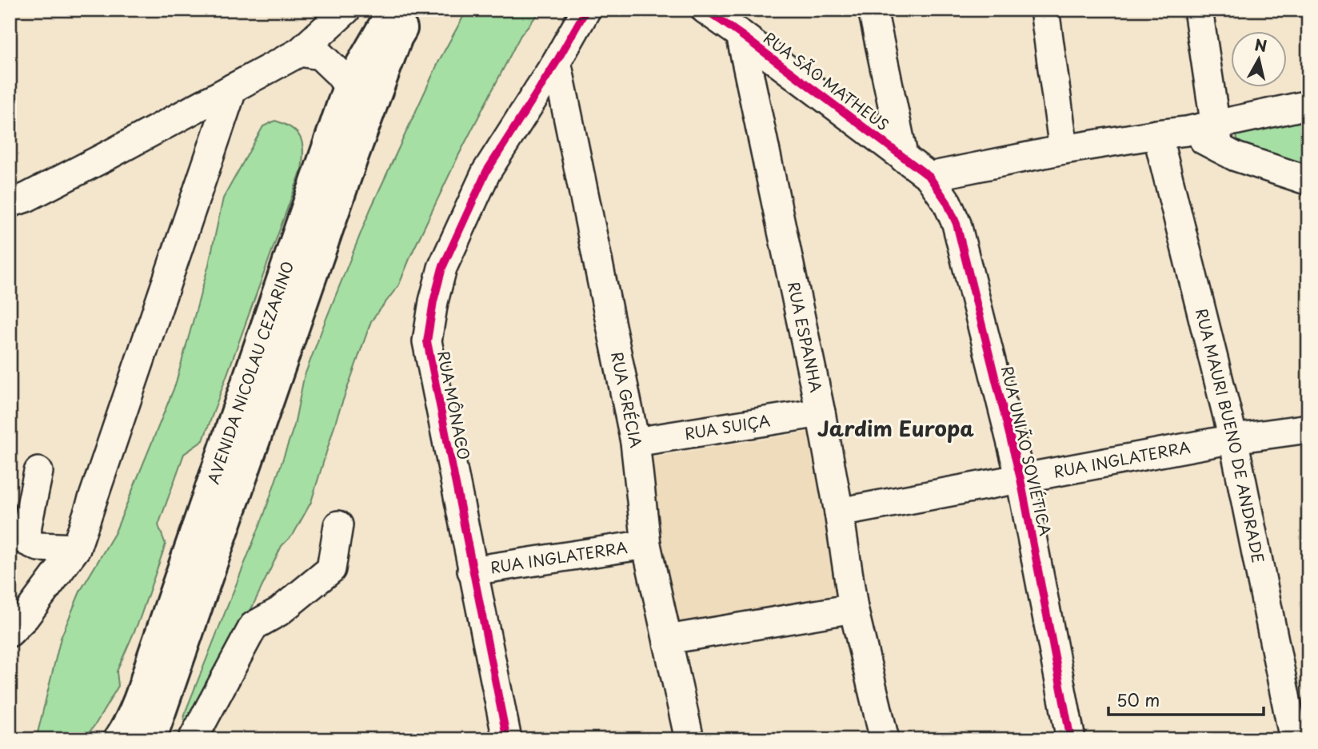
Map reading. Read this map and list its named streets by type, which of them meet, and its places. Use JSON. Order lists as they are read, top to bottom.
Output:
{
  "streets": {
    "main road": ["AVENIDA NICOLAU CEZARINO"],
    "street": [
      "RUA SÃO MATHEUS",
      "RUA ESPANHA",
      "RUA GRÉCIA",
      "RUA MÔNACO",
      "RUA SUIÇA",
      "RUA MAURI BUENO DE ANDRADE",
      "RUA UNIÃO SOVIÉTICA",
      "RUA INGLATERRA"
    ]
  },
  "crossings": [
    ["RUA SÃO MATHEUS", "RUA ESPANHA"],
    ["RUA SÃO MATHEUS", "RUA UNIÃO SOVIÉTICA"],
    ["RUA ESPANHA", "RUA SUIÇA"],
    ["RUA ESPANHA", "RUA INGLATERRA"],
    ["RUA GRÉCIA", "RUA MÔNACO"],
    ["RUA GRÉCIA", "RUA SUIÇA"],
    ["RUA GRÉCIA", "RUA INGLATERRA"],
    ["RUA MÔNACO", "RUA INGLATERRA"],
    ["RUA MAURI BUENO DE ANDRADE", "RUA INGLATERRA"],
    ["RUA UNIÃO SOVIÉTICA", "RUA INGLATERRA"]
  ],
  "districts": ["Jardim Europa"],
  "scale_bar": "50 m",
  "north": "top"
}
